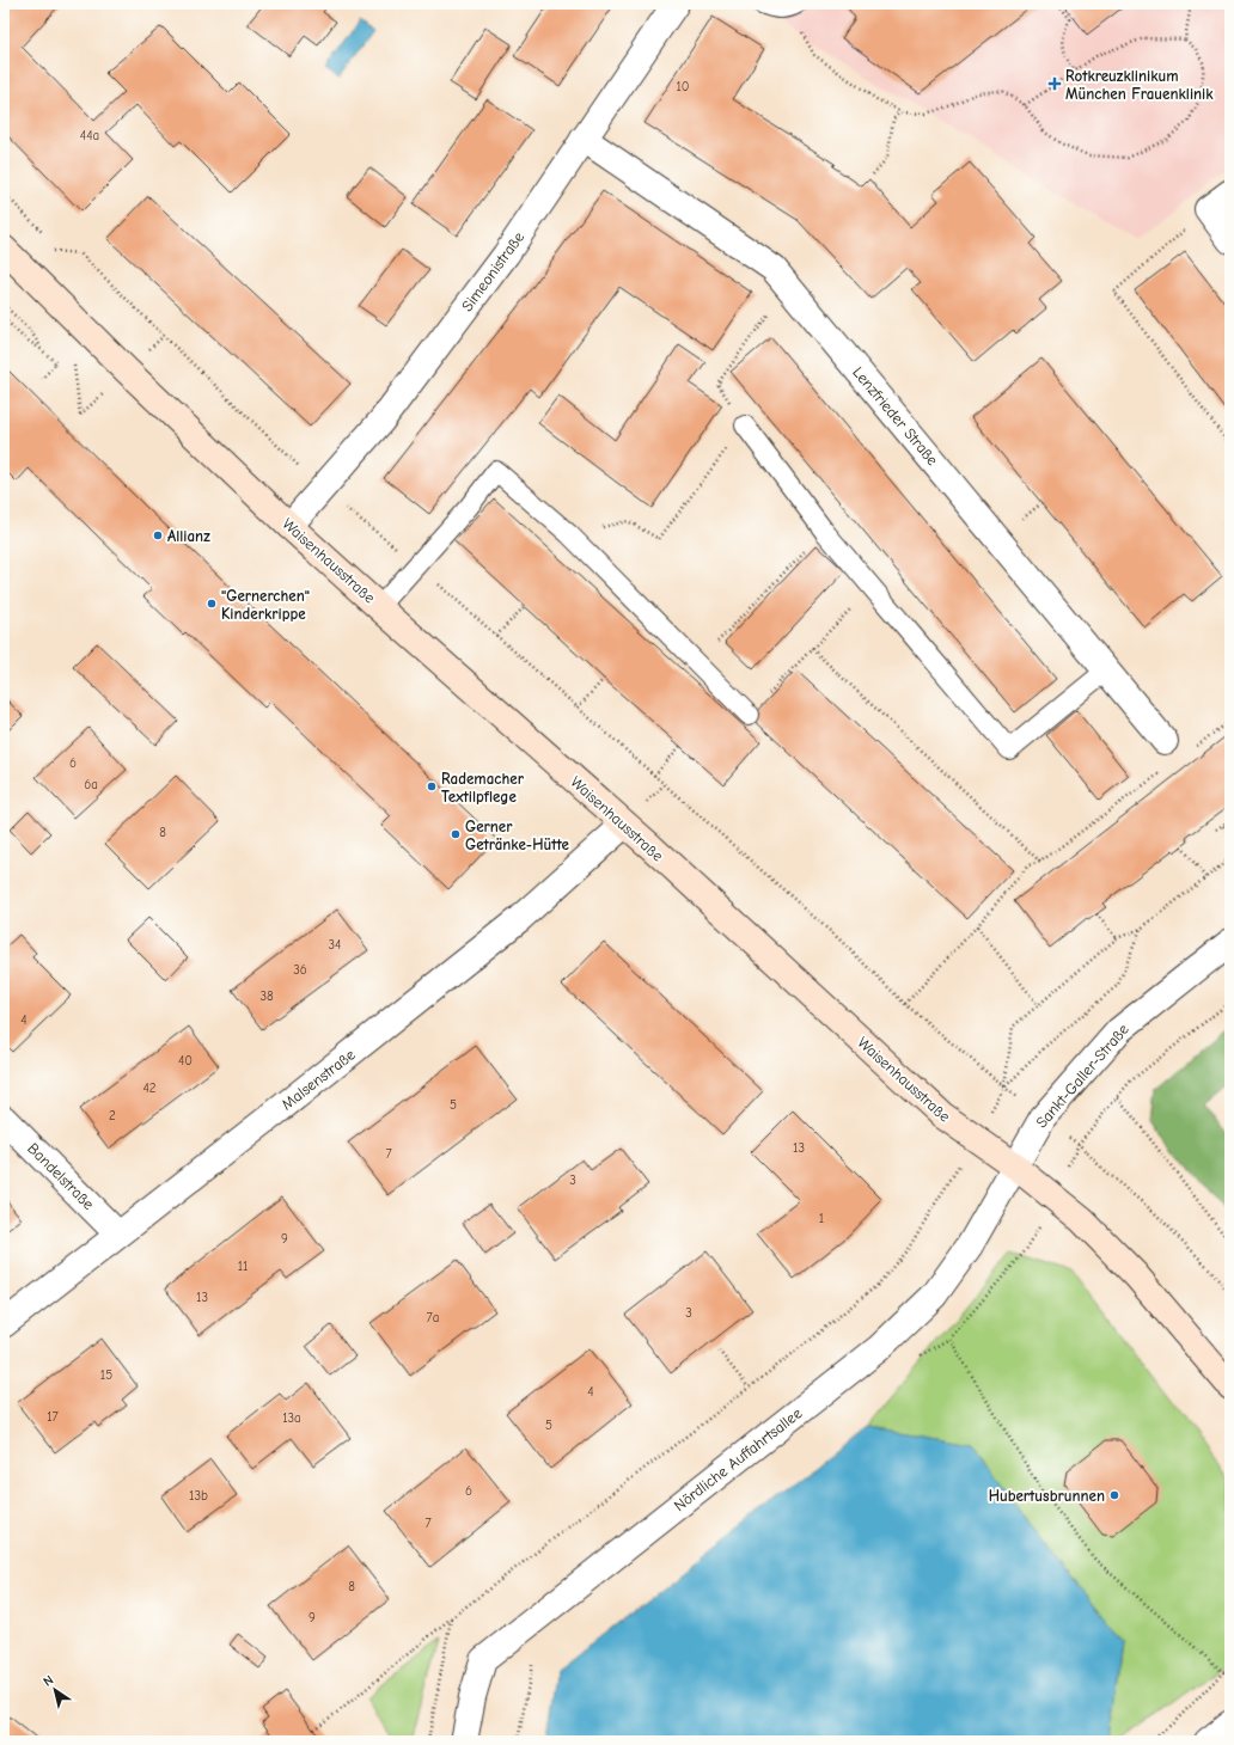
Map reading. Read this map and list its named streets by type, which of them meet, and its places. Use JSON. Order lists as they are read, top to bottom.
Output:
{
  "streets": {
    "street": [
      "Simeonistraße",
      "Lenzfrieder Straße",
      "Waisenhausstraße",
      "Sankt-Galler-Straße",
      "Malsenstraße",
      "Bandelstraße",
      "Nördliche Auffahrtsallee"
    ]
  },
  "crossings": [
    ["Simeonistraße", "Lenzfrieder Straße"],
    ["Simeonistraße", "Waisenhausstraße"],
    ["Waisenhausstraße", "Sankt-Galler-Straße"],
    ["Waisenhausstraße", "Malsenstraße"],
    ["Waisenhausstraße", "Nördliche Auffahrtsallee"],
    ["Sankt-Galler-Straße", "Nördliche Auffahrtsallee"],
    ["Malsenstraße", "Bandelstraße"]
  ],
  "places": {
    "health": ["Rotkreuzklinikum München Frauenklinik"],
    "other": [
      "Allianz",
      "\"Gernerchen\" Kinderkrippe",
      "Rademacher Textilpflege",
      "Gerner Getränke-Hütte",
      "Hubertusbrunnen"
    ]
  },
  "house_numbers": [
    "10",
    "44a",
    "6",
    "6a",
    "8",
    "34",
    "36",
    "38",
    "4",
    "40",
    "42",
    "5",
    "2",
    "13",
    "7",
    "3",
    "1",
    "9",
    "11",
    "13",
    "3",
    "7a",
    "15",
    "4",
    "17",
    "13a",
    "5",
    "6",
    "13b",
    "7",
    "8",
    "9"
  ],
  "north": "top left"
}
